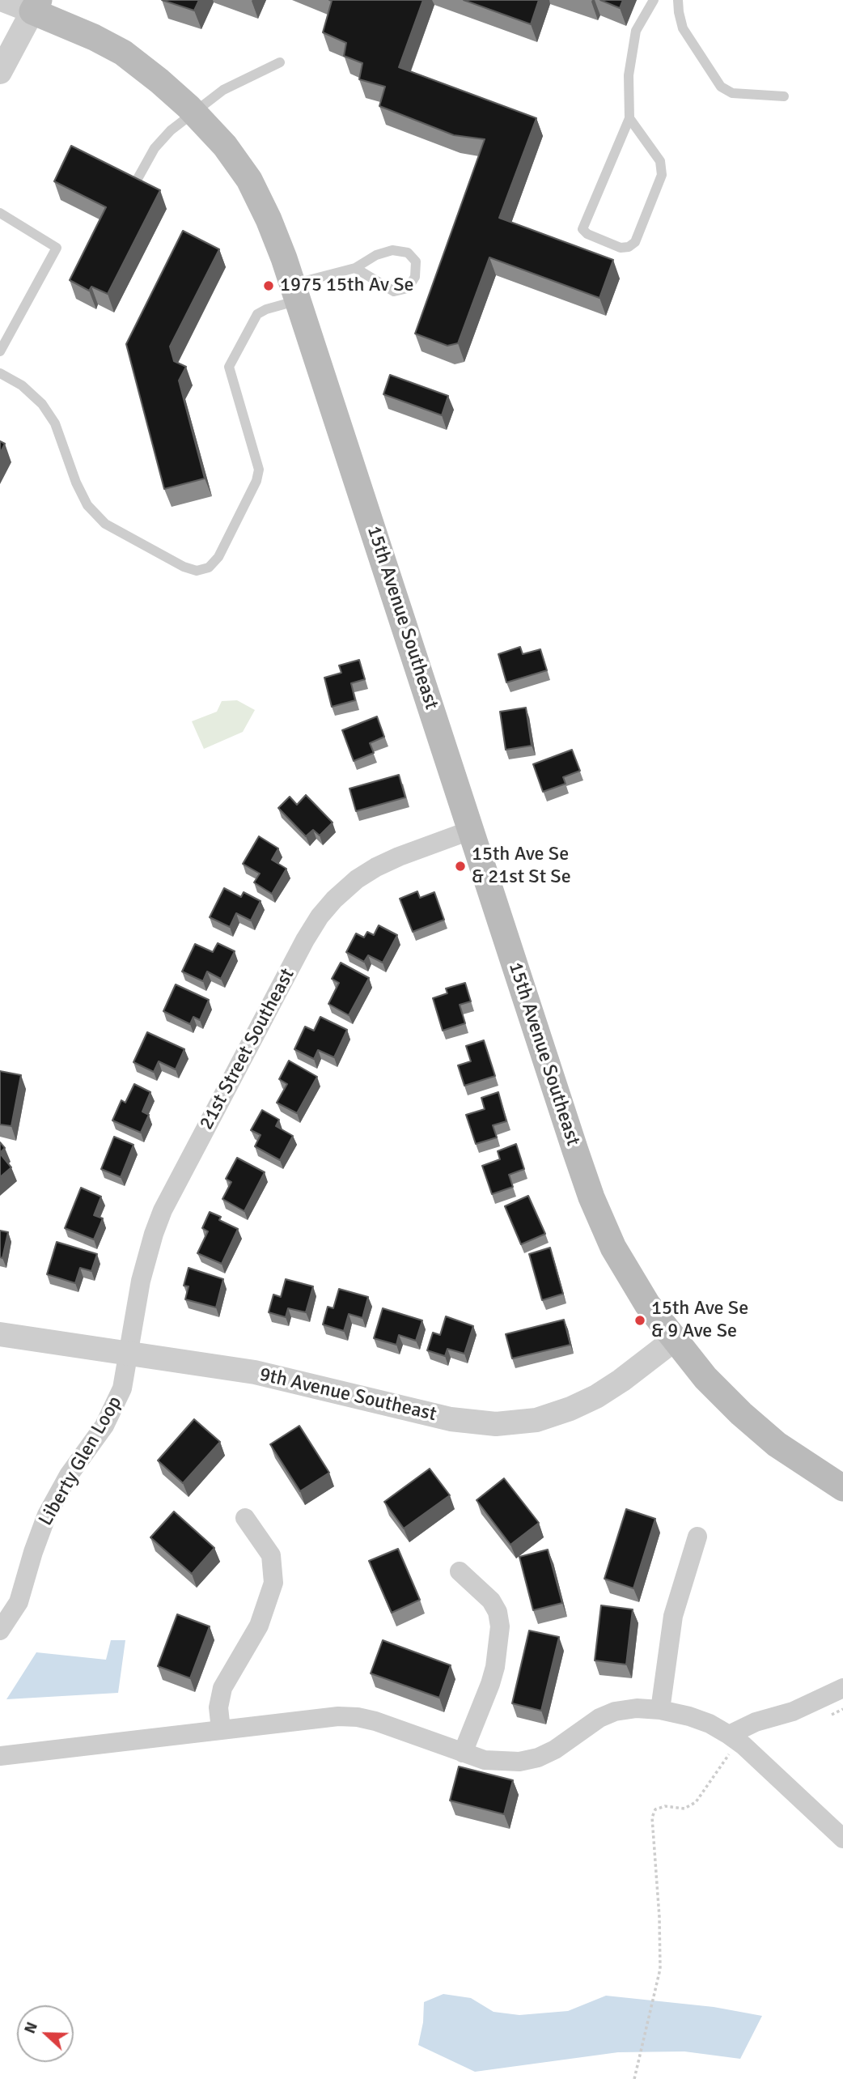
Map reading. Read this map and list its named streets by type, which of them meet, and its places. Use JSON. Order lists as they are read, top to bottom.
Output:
{
  "streets": {
    "main road": ["15th Avenue Southeast"],
    "street": ["21st Street Southeast", "9th Avenue Southeast", "Liberty Glen Loop"]
  },
  "crossings": [
    ["15th Avenue Southeast", "21st Street Southeast"],
    ["15th Avenue Southeast", "9th Avenue Southeast"],
    ["21st Street Southeast", "9th Avenue Southeast"],
    ["21st Street Southeast", "Liberty Glen Loop"],
    ["9th Avenue Southeast", "Liberty Glen Loop"]
  ],
  "places": ["1975 15th Av Se", "15th Ave Se & 21st St Se", "15th Ave Se & 9 Ave Se"],
  "north": "left"
}
